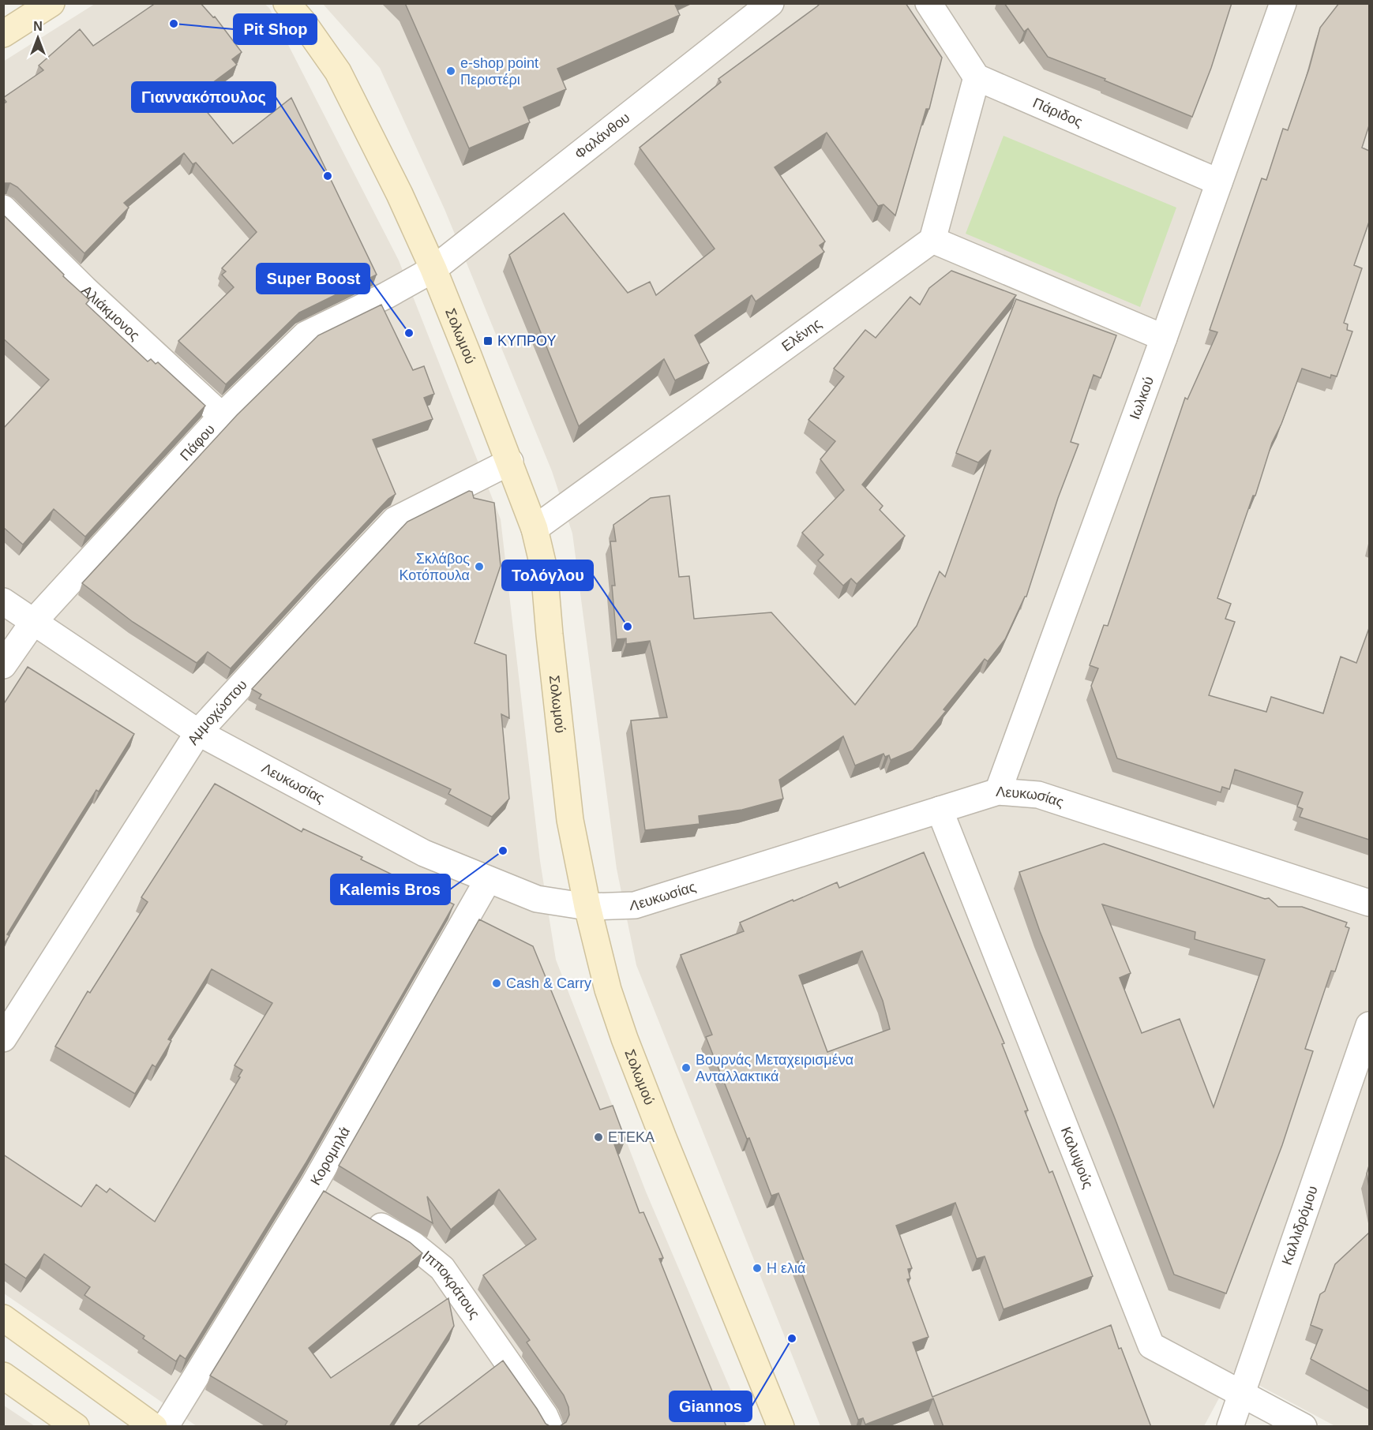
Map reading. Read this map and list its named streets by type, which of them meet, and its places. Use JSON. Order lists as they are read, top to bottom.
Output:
{
  "streets": {
    "street": [
      "Πάριδος",
      "Φαλάνθου",
      "Αλιάκμονος",
      "Ελένης",
      "Σολωμού",
      "Ιωλκού",
      "Πάφου",
      "Αμμοχώστου",
      "Λευκωσίας",
      "Κορομηλά",
      "Καλυψούς",
      "Καλλιδρόμου",
      "Ιπποκράτους"
    ]
  },
  "crossings": [
    ["Πάριδος", "Ιωλκού"],
    ["Φαλάνθου", "Σολωμού"],
    ["Φαλάνθου", "Πάφου"],
    ["Αλιάκμονος", "Πάφου"],
    ["Ελένης", "Σολωμού"],
    ["Σολωμού", "Πάφου"],
    ["Σολωμού", "Αμμοχώστου"],
    ["Σολωμού", "Λευκωσίας"],
    ["Ιωλκού", "Λευκωσίας"],
    ["Πάφου", "Λευκωσίας"],
    ["Αμμοχώστου", "Λευκωσίας"],
    ["Λευκωσίας", "Κορομηλά"],
    ["Λευκωσίας", "Καλυψούς"],
    ["Καλυψούς", "Καλλιδρόμου"]
  ],
  "places": {
    "other": [
      "Pit Shop",
      "e-shop point Περιστέρι",
      "Γιαννακόπουλος",
      "Super Boost",
      "Σκλάβος Κοτόπουλα",
      "Τολόγλου",
      "Kalemis Bros",
      "Cash & Carry",
      "Βουρνάς Μεταχειρισμένα Ανταλλακτικά",
      "ΕΤΕΚΑ",
      "Η ελιά",
      "Giannos"
    ],
    "transit": ["ΚΥΠΡΟΥ"]
  },
  "north": "top"
}
